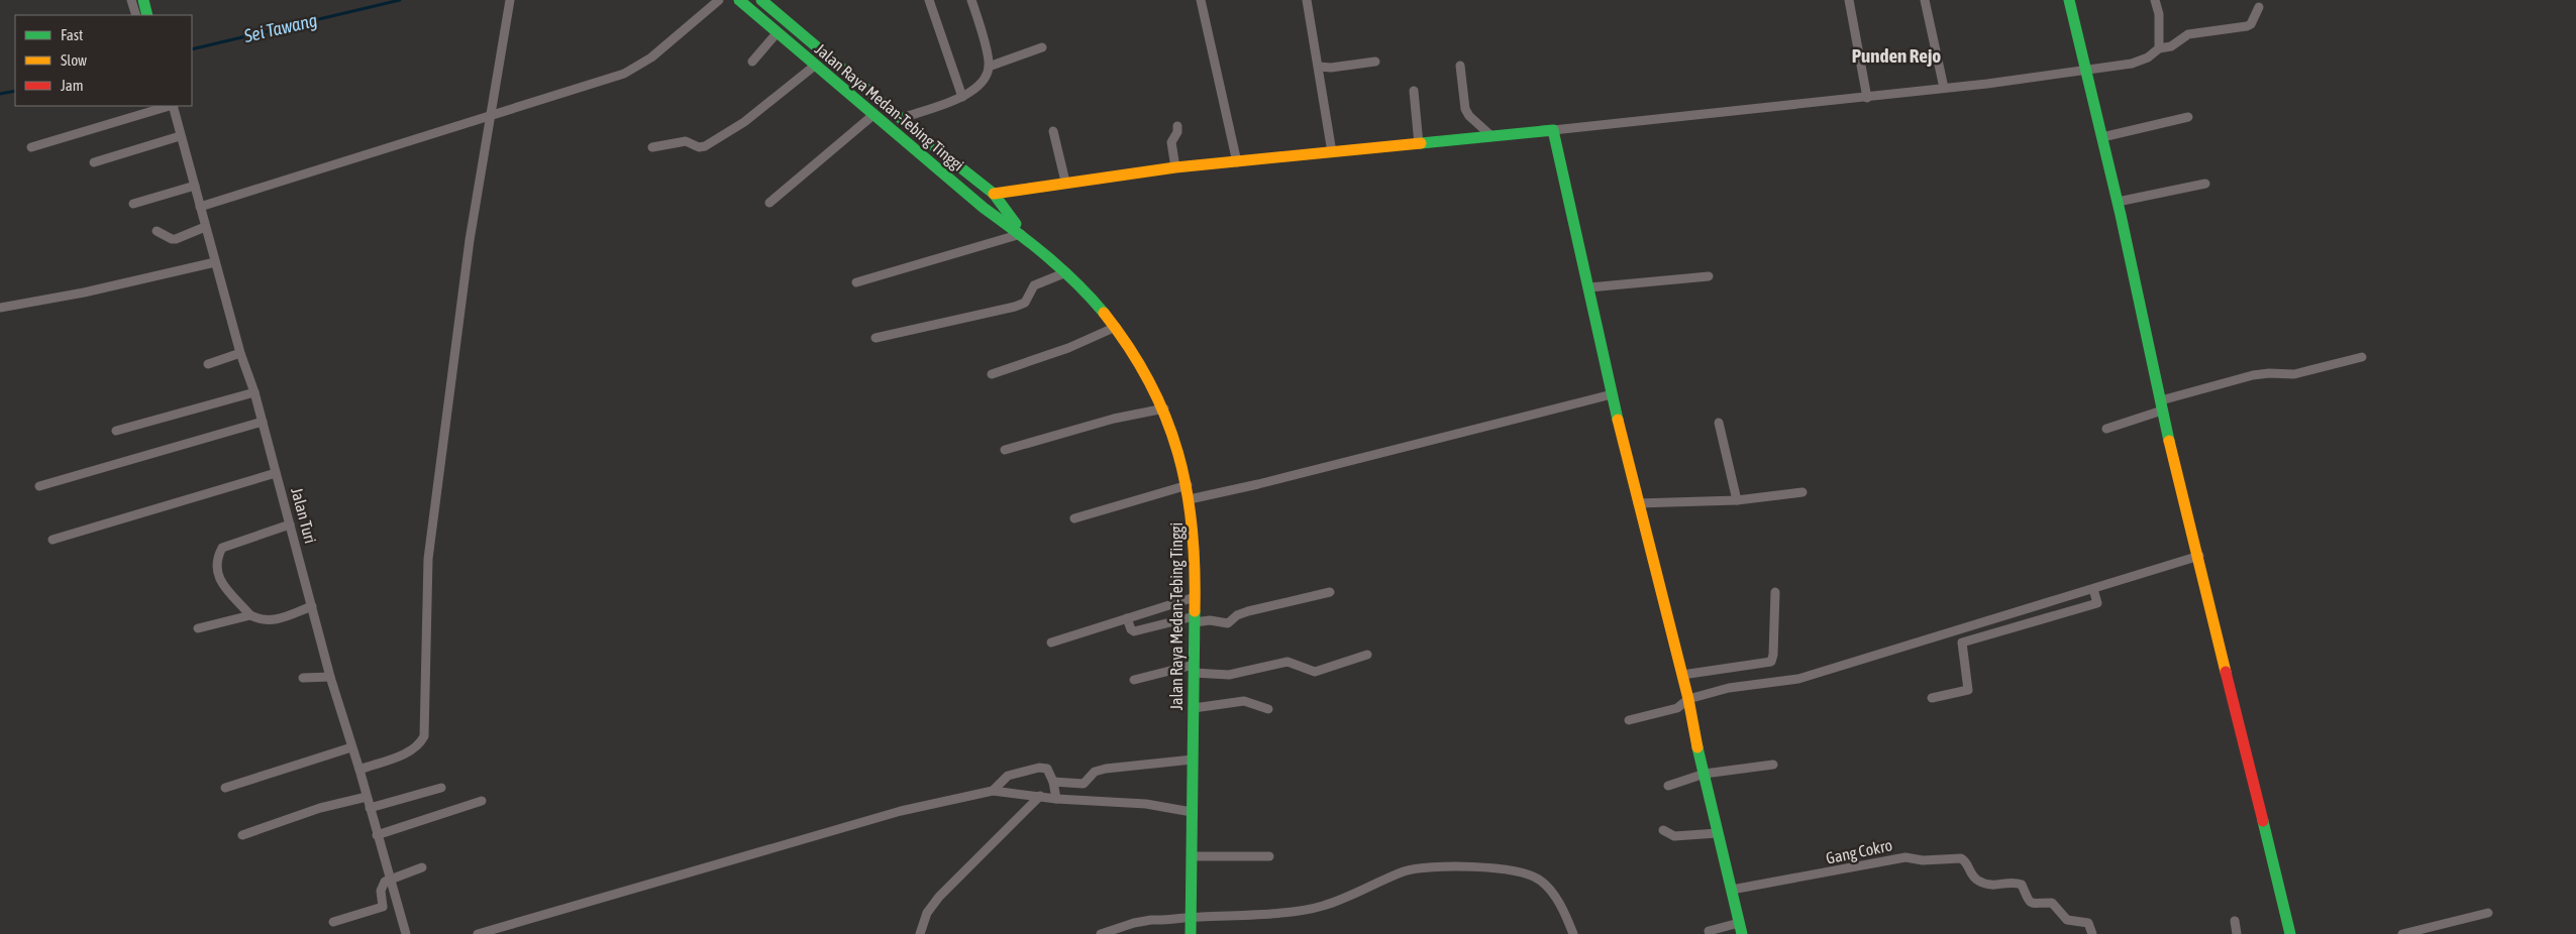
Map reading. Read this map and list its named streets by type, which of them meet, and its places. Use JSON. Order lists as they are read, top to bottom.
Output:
{
  "streets": {
    "main road": ["Jalan Raya Medan-Tebing Tinggi"],
    "street": ["Jalan Turi", "Gang Cokro"]
  },
  "districts": ["Punden Rejo"],
  "water": ["Sei Tawang"],
  "legend": ["Fast", "Slow", "Jam"]
}
